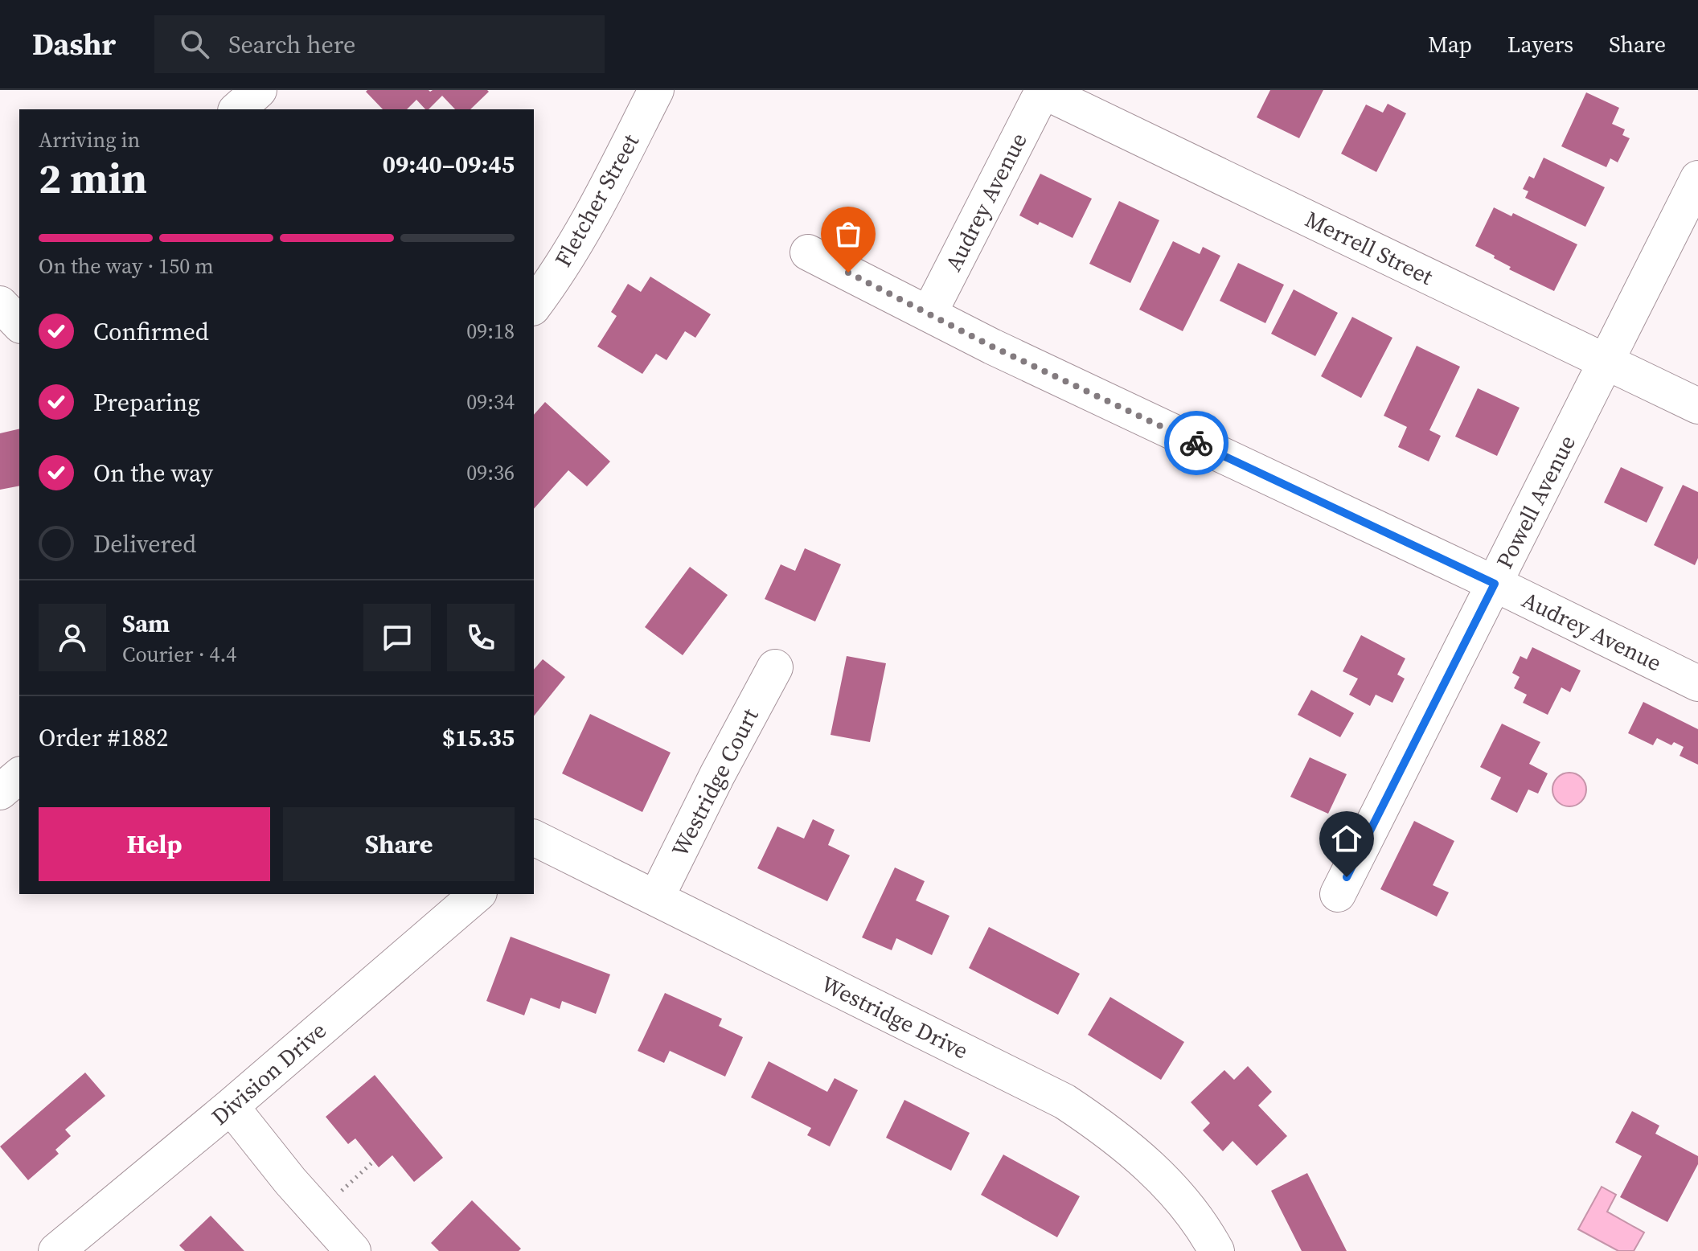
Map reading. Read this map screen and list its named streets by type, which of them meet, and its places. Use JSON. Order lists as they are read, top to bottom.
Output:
{
  "streets": {
    "street": [
      "Fletcher Street",
      "Audrey Avenue",
      "Merrell Street",
      "Powell Avenue",
      "Westridge Court",
      "Westridge Drive",
      "Division Drive"
    ]
  },
  "crossings": [
    ["Audrey Avenue", "Merrell Street"],
    ["Audrey Avenue", "Powell Avenue"],
    ["Merrell Street", "Powell Avenue"],
    ["Westridge Court", "Westridge Drive"]
  ],
  "page": {
    "header": "Dashr",
    "search": "Search here",
    "nav": ["Map", "Layers", "Share"],
    "heading": ["2 min", "Arriving in", "09:40–09:45"],
    "panel": [
      "Sam",
      "Courier · 4.4",
      "Order #1882",
      "$15.35"
    ],
    "bar": "On the way · 150 m",
    "list": [
      ["Confirmed", "09:18"],
      ["Preparing", "09:34"],
      ["On the way", "09:36"],
      "Delivered"
    ],
    "buttons": ["Help", "Share"]
  }
}
